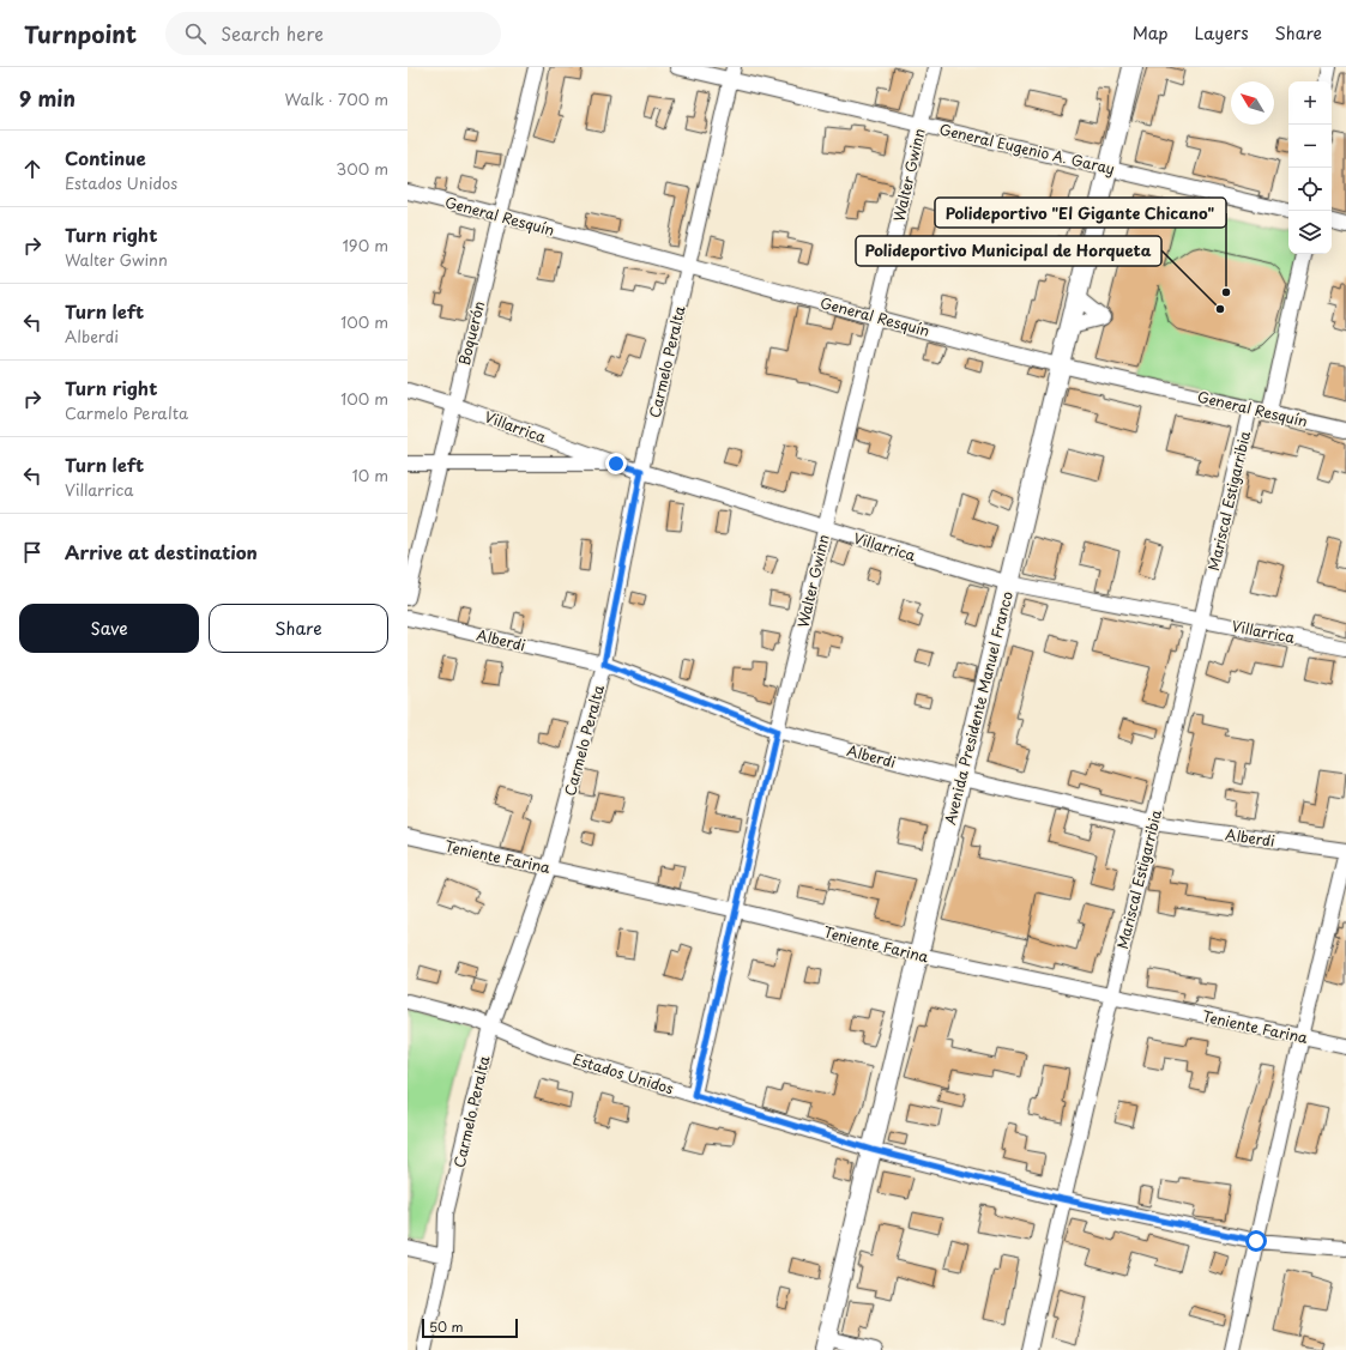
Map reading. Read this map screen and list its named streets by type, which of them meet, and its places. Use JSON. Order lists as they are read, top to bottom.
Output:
{
  "streets": {
    "main road": ["Avenida Presidente Manuel Franco"],
    "street": [
      "General Eugenio A. Garay",
      "Walter Gwinn",
      "General Resquín",
      "Boquerón",
      "Carmelo Peralta",
      "Villarrica",
      "Mariscal Estigarribia",
      "Alberdi",
      "Teniente Farina",
      "Estados Unidos"
    ]
  },
  "crossings": [
    ["General Eugenio A. Garay", "Walter Gwinn"],
    ["General Eugenio A. Garay", "Carmelo Peralta"],
    ["General Eugenio A. Garay", "Avenida Presidente Manuel Franco"],
    ["Walter Gwinn", "General Resquín"],
    ["Walter Gwinn", "Villarrica"],
    ["Walter Gwinn", "Alberdi"],
    ["Walter Gwinn", "Teniente Farina"],
    ["Walter Gwinn", "Estados Unidos"],
    ["General Resquín", "Boquerón"],
    ["General Resquín", "Carmelo Peralta"],
    ["General Resquín", "Mariscal Estigarribia"],
    ["General Resquín", "Avenida Presidente Manuel Franco"],
    ["Boquerón", "Villarrica"],
    ["Carmelo Peralta", "Villarrica"],
    ["Carmelo Peralta", "Alberdi"],
    ["Carmelo Peralta", "Teniente Farina"],
    ["Carmelo Peralta", "Estados Unidos"],
    ["Villarrica", "Mariscal Estigarribia"],
    ["Villarrica", "Avenida Presidente Manuel Franco"],
    ["Mariscal Estigarribia", "Alberdi"],
    ["Mariscal Estigarribia", "Teniente Farina"],
    ["Mariscal Estigarribia", "Estados Unidos"],
    ["Alberdi", "Avenida Presidente Manuel Franco"],
    ["Avenida Presidente Manuel Franco", "Teniente Farina"],
    ["Avenida Presidente Manuel Franco", "Estados Unidos"]
  ],
  "places": ["Polideportivo \"El Gigante Chicano\"", "Polideportivo Municipal de Horqueta"],
  "scale_bar": "50 m",
  "north": "top left",
  "page": {
    "header": "Turnpoint",
    "search": "Search here",
    "nav": ["Map", "Layers", "Share"],
    "heading": ["9 min", "Walk · 700 m"],
    "map_buttons": ["+", "−"],
    "list": [
      ["Continue", "Estados Unidos", "300 m"],
      ["Turn right", "Walter Gwinn", "190 m"],
      ["Turn left", "Alberdi", "100 m"],
      ["Turn right", "Carmelo Peralta", "100 m"],
      ["Turn left", "Villarrica", "10 m"],
      "Arrive at destination"
    ],
    "buttons": ["Save", "Share"],
    "scale": "50 m"
  }
}
